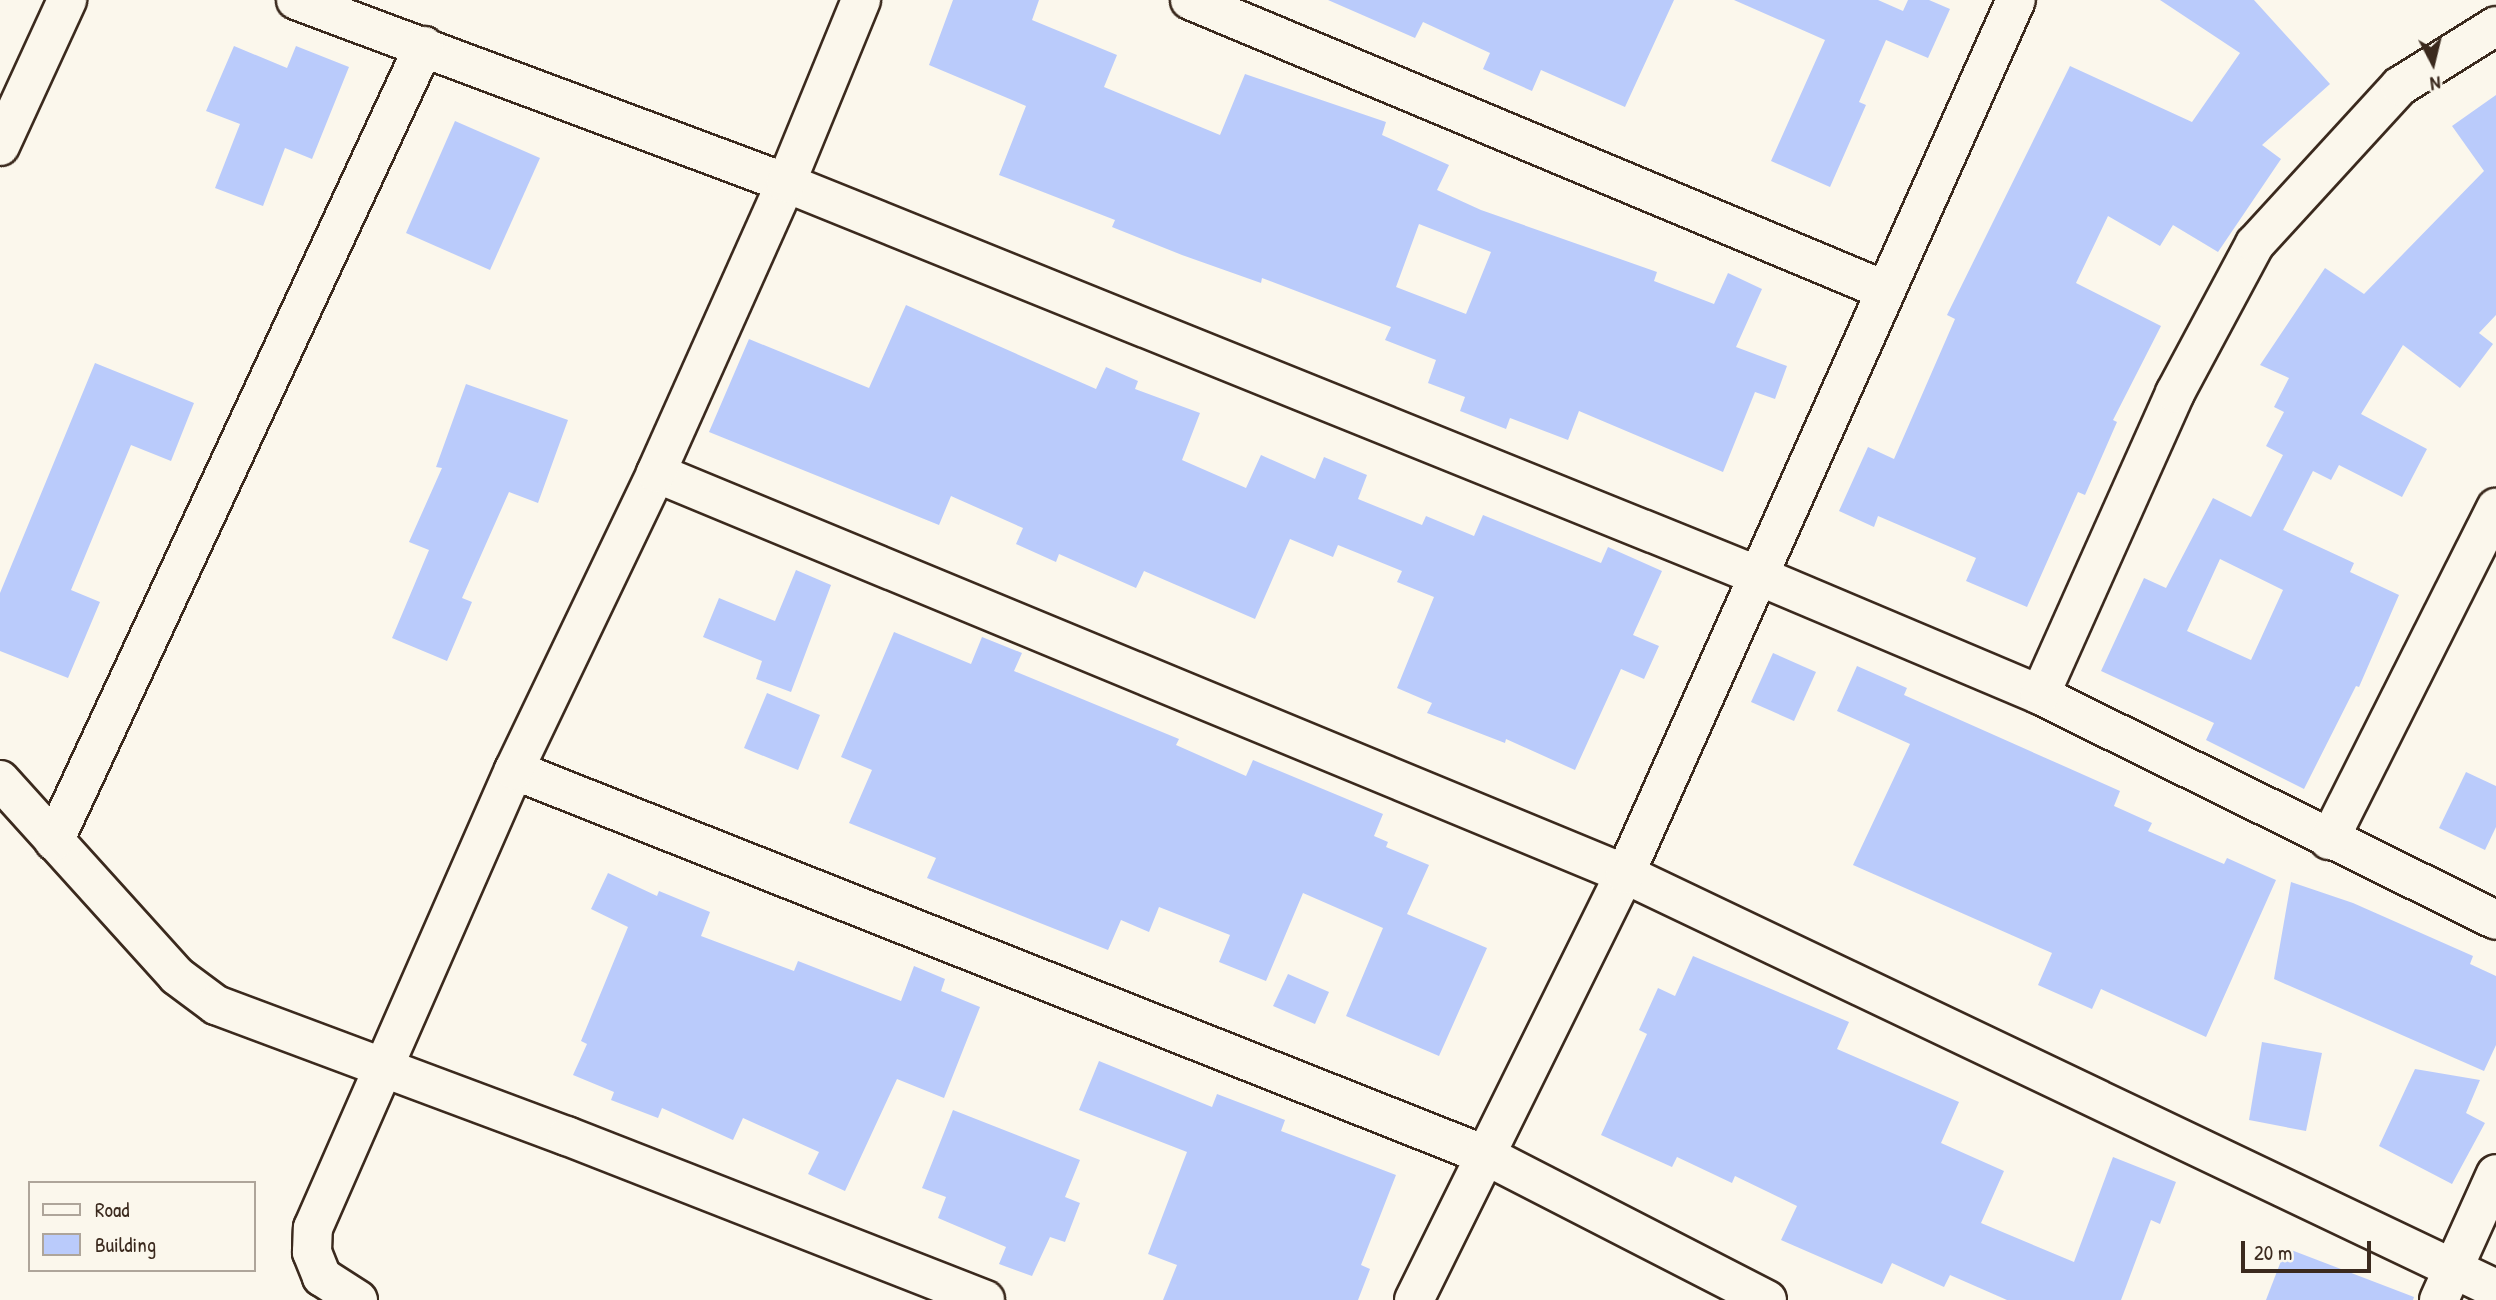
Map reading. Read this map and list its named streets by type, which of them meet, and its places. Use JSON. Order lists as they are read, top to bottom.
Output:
{
  "legend": ["Road", "Building"],
  "scale_bar": "20 m",
  "north": "bottom"
}
